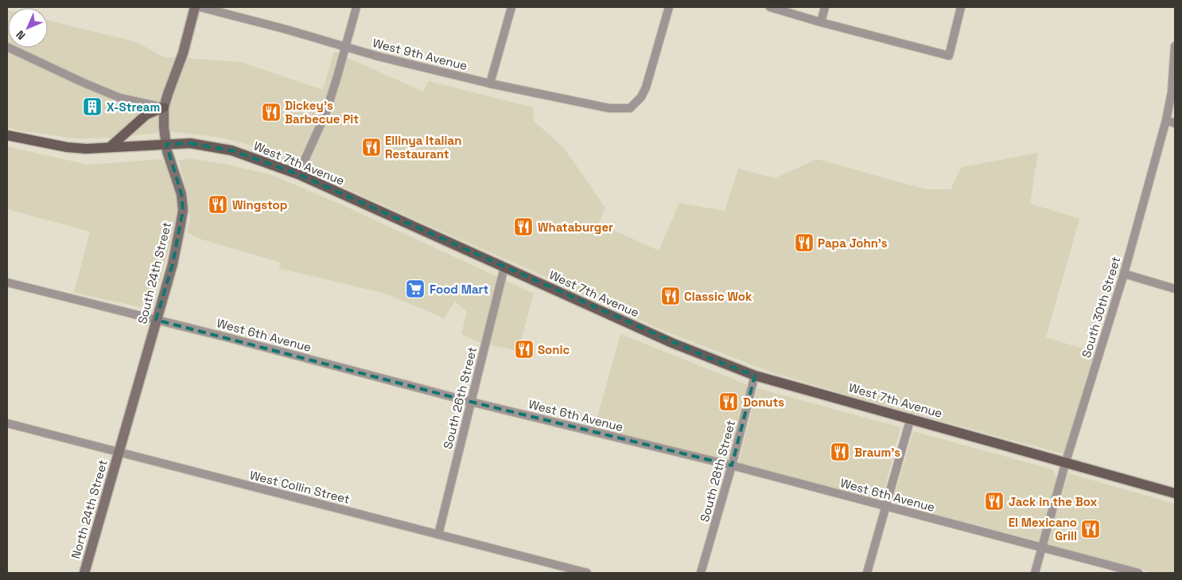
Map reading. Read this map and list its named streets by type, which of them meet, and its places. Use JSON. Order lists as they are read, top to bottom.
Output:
{
  "streets": {
    "main road": ["West 7th Avenue"],
    "street": [
      "West 9th Avenue",
      "South 24th Street",
      "South 30th Street",
      "West 6th Avenue",
      "South 26th Street",
      "South 28th Street",
      "West Collin Street",
      "North 24th Street"
    ]
  },
  "crossings": [
    ["West 7th Avenue", "South 24th Street"],
    ["West 7th Avenue", "South 30th Street"],
    ["West 7th Avenue", "South 26th Street"],
    ["West 7th Avenue", "South 28th Street"],
    ["South 24th Street", "West 6th Avenue"],
    ["South 24th Street", "West Collin Street"],
    ["South 24th Street", "North 24th Street"],
    ["South 30th Street", "West 6th Avenue"],
    ["West 6th Avenue", "South 26th Street"],
    ["West 6th Avenue", "South 28th Street"],
    ["South 26th Street", "West Collin Street"],
    ["West Collin Street", "North 24th Street"]
  ],
  "places": {
    "building": ["X-Stream"],
    "restaurant": [
      "Dickey's Barbecue Pit",
      "Ellinya Italian Restaurant",
      "Wingstop",
      "Whataburger",
      "Papa John's",
      "Classic Wok",
      "Sonic",
      "Donuts",
      "Braum's",
      "Jack in the Box",
      "El Mexicano Grill"
    ],
    "supermarket": ["Food Mart"]
  },
  "north": "bottom left"
}
